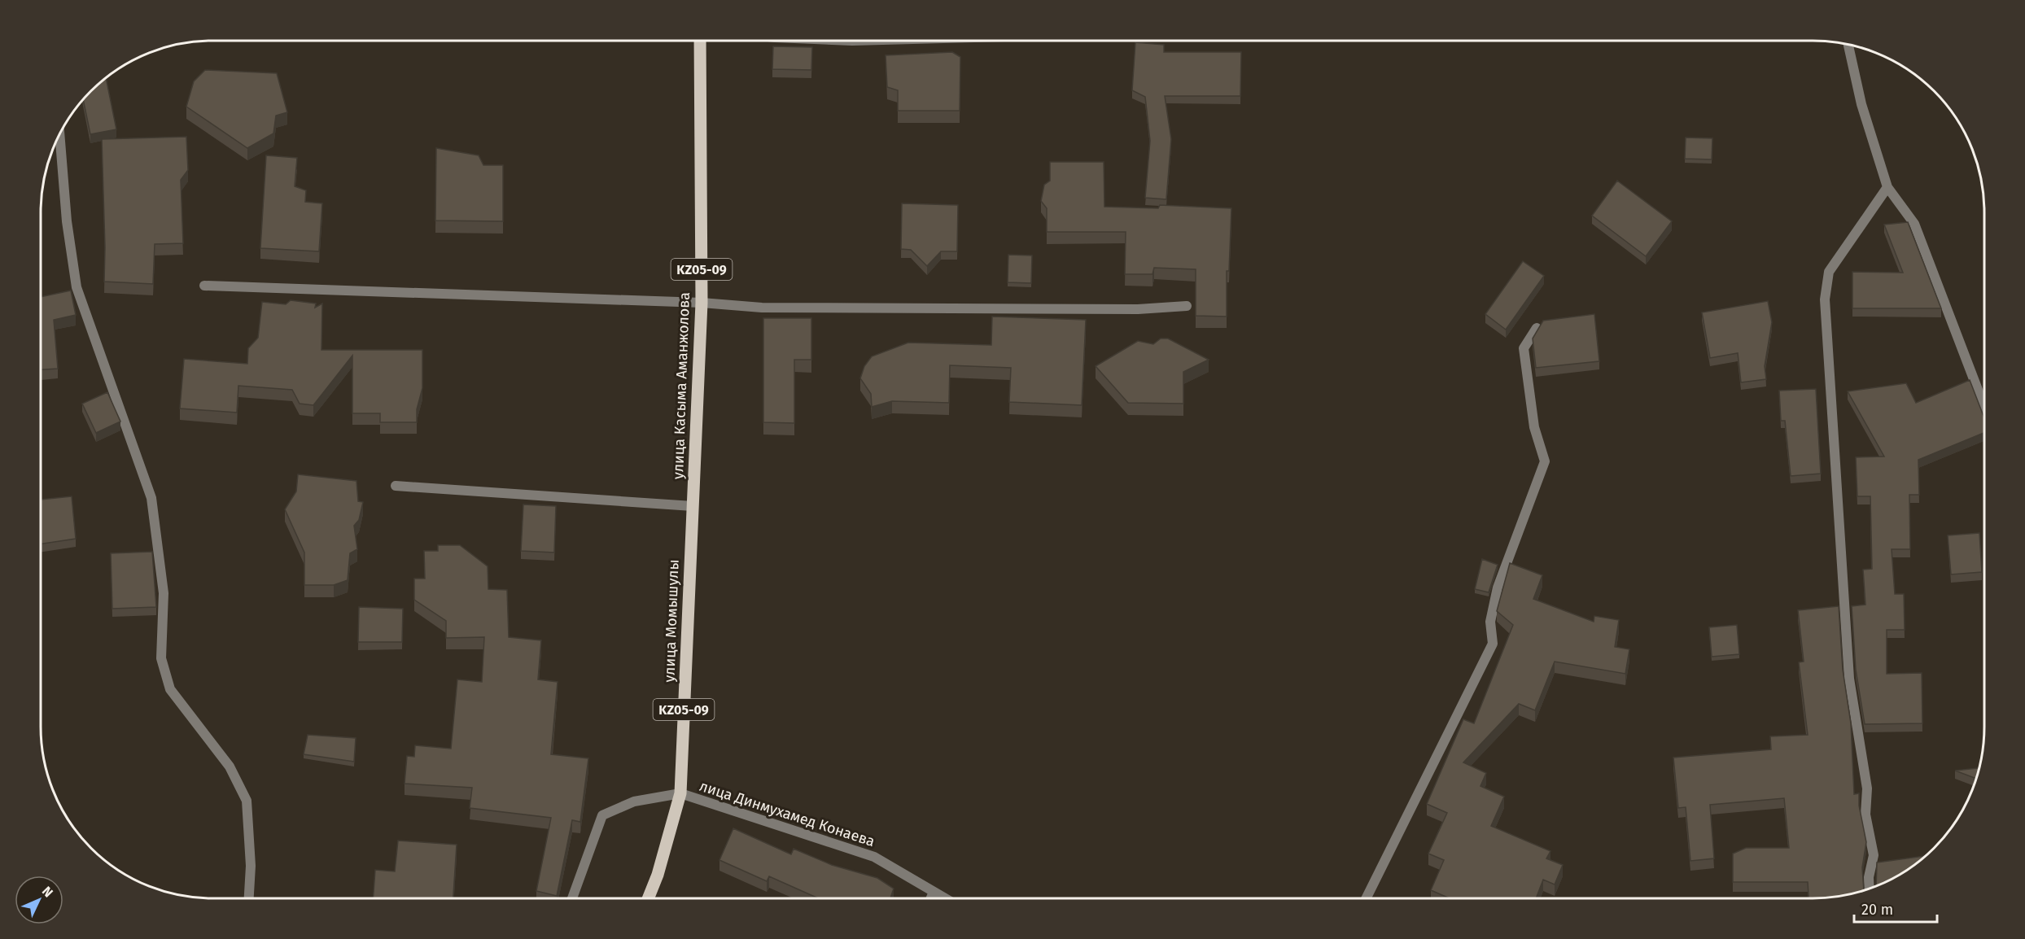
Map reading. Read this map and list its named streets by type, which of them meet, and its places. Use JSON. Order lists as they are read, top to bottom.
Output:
{
  "streets": {
    "main road": ["KZ05-09", "улица Касыма Аманжолова", "улица Момышулы"],
    "street": ["лица Динмухамед Конаева"]
  },
  "crossings": [
    ["улица Касыма Аманжолова", "улица Момышулы"],
    ["улица Момышулы", "лица Динмухамед Конаева"]
  ],
  "scale_bar": "20 m",
  "north": "top right"
}
